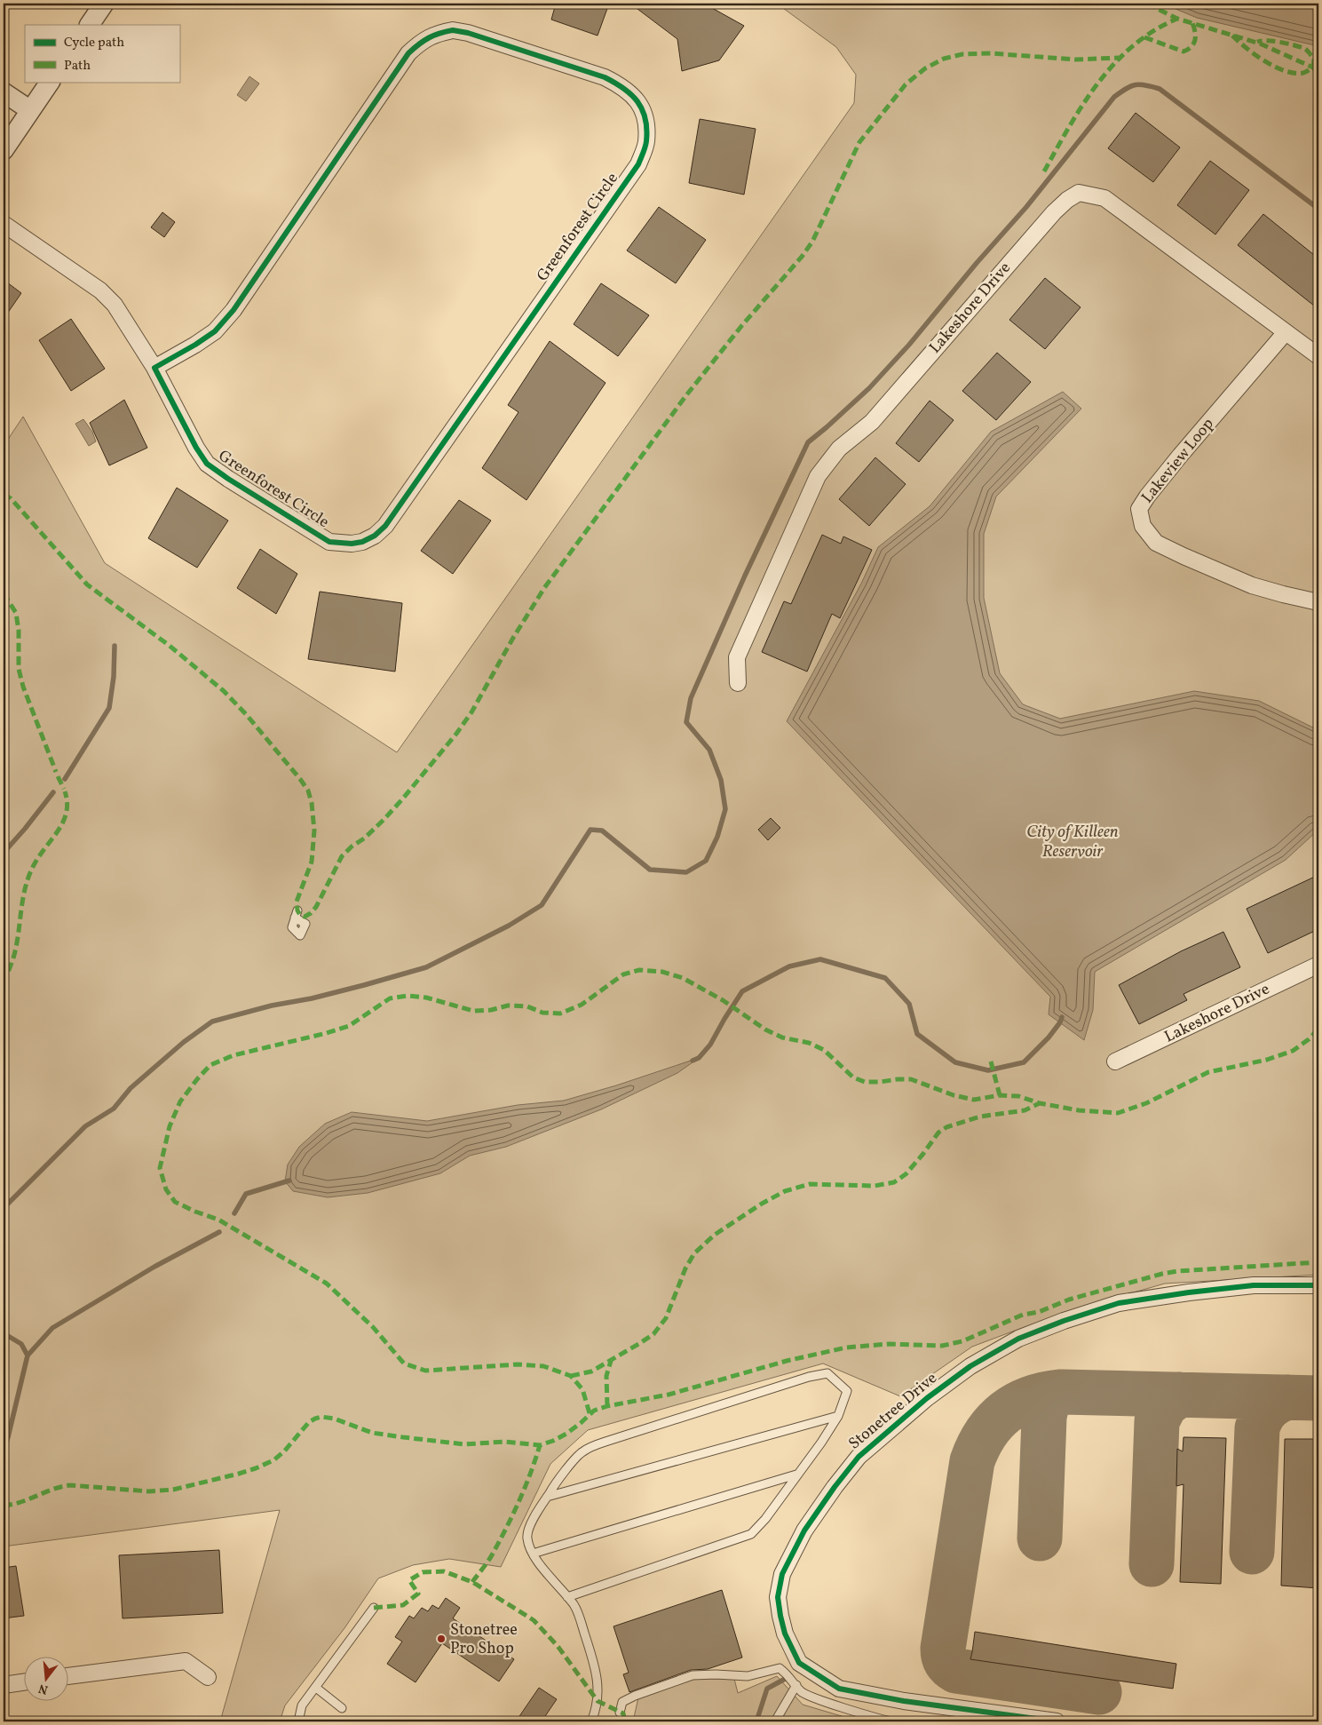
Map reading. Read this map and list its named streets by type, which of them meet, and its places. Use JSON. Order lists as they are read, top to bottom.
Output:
{
  "streets": {
    "street": [
      "Greenforest Circle",
      "Lakeshore Drive",
      "Lakeview Loop",
      "Stonetree Drive"
    ]
  },
  "crossings": [
    ["Lakeshore Drive", "Lakeview Loop"]
  ],
  "water": ["City of Killeen Reservoir"],
  "places": ["Stonetree Pro Shop"],
  "legend": ["Cycle path", "Path"],
  "north": "bottom"
}
